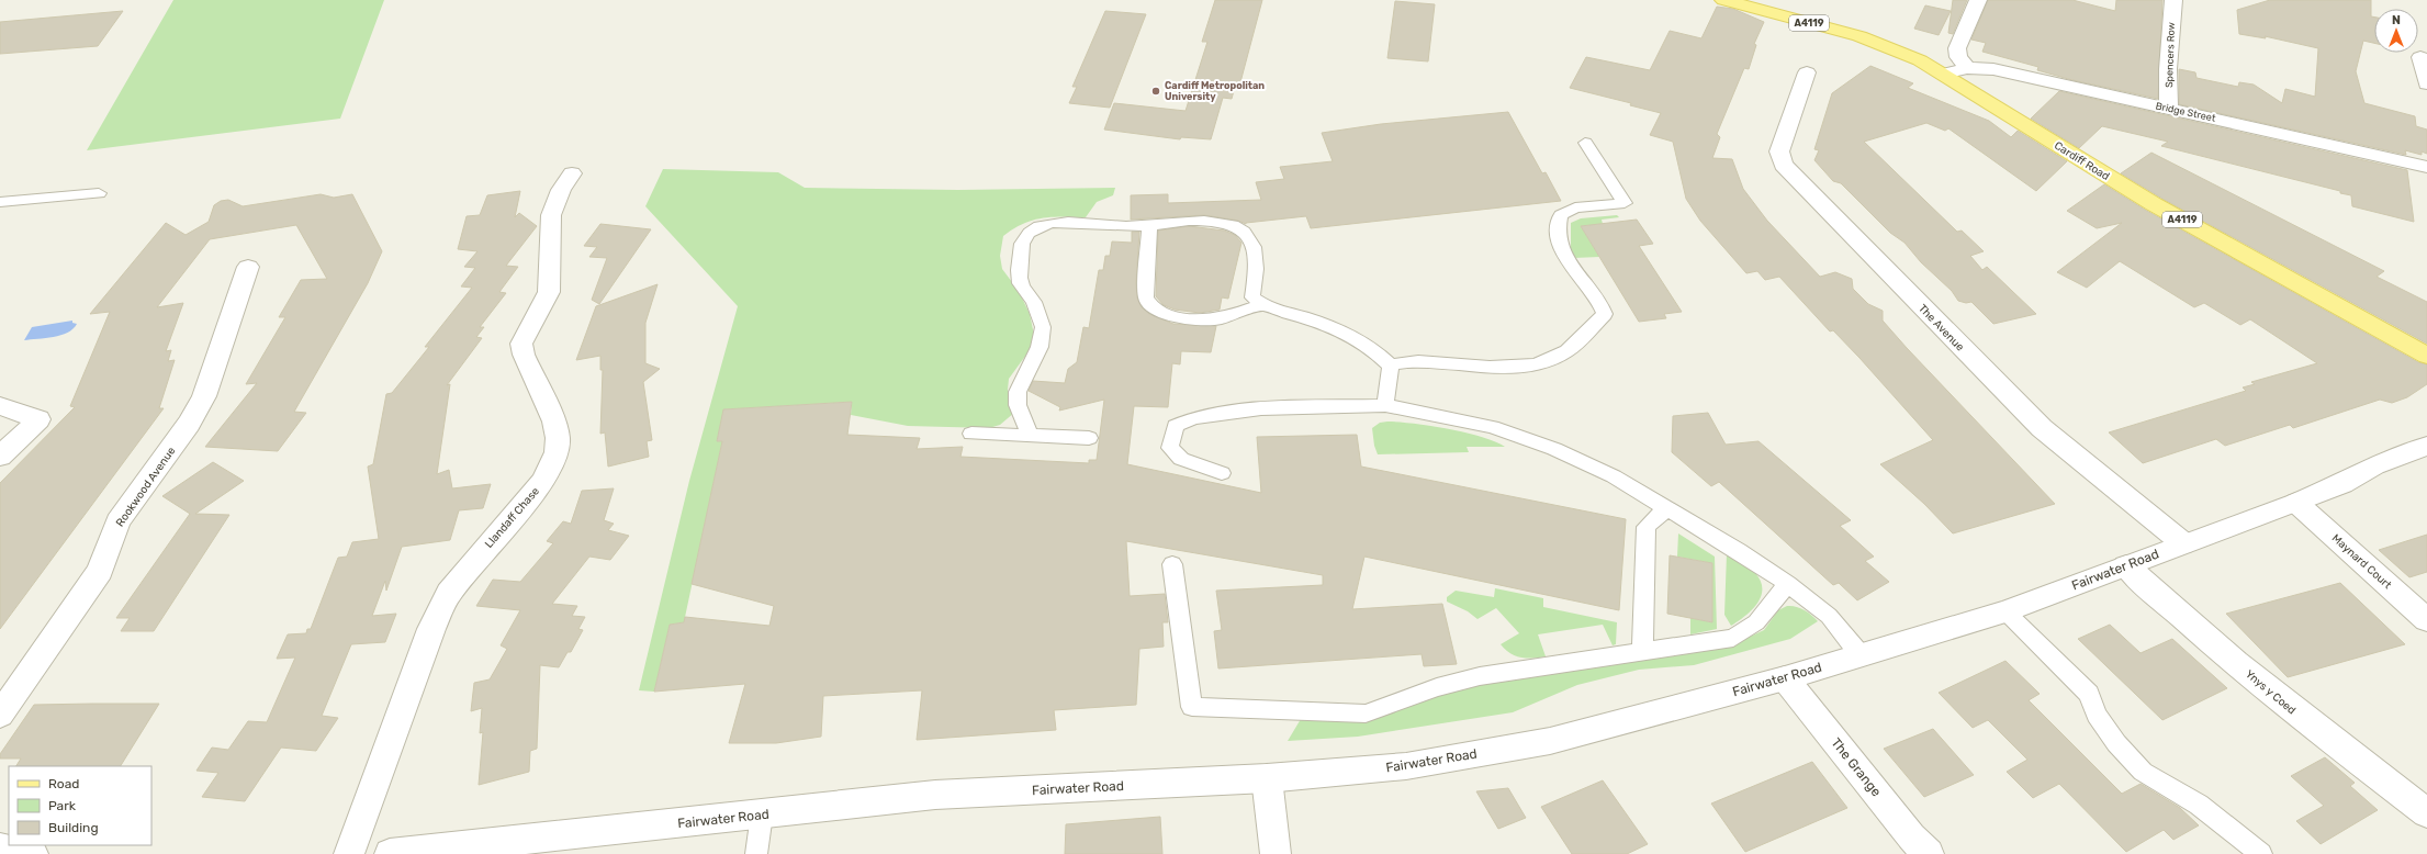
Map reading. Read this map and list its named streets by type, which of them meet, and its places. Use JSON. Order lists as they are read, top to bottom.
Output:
{
  "streets": {
    "main road": ["A4119", "Cardiff Road"],
    "street": [
      "Spencers Row",
      "Bridge Street",
      "The Avenue",
      "Rookwood Avenue",
      "Llandaff Chase",
      "Maynard Court",
      "Fairwater Road",
      "Ynys y Coed",
      "The Grange"
    ]
  },
  "crossings": [
    ["Spencers Row", "Bridge Street"],
    ["Bridge Street", "Cardiff Road"],
    ["The Avenue", "Fairwater Road"],
    ["Maynard Court", "Fairwater Road"],
    ["Fairwater Road", "Ynys y Coed"],
    ["Fairwater Road", "The Grange"]
  ],
  "places": ["Cardiff Metropolitan University"],
  "legend": ["Road", "Park", "Building"],
  "north": "top"
}
